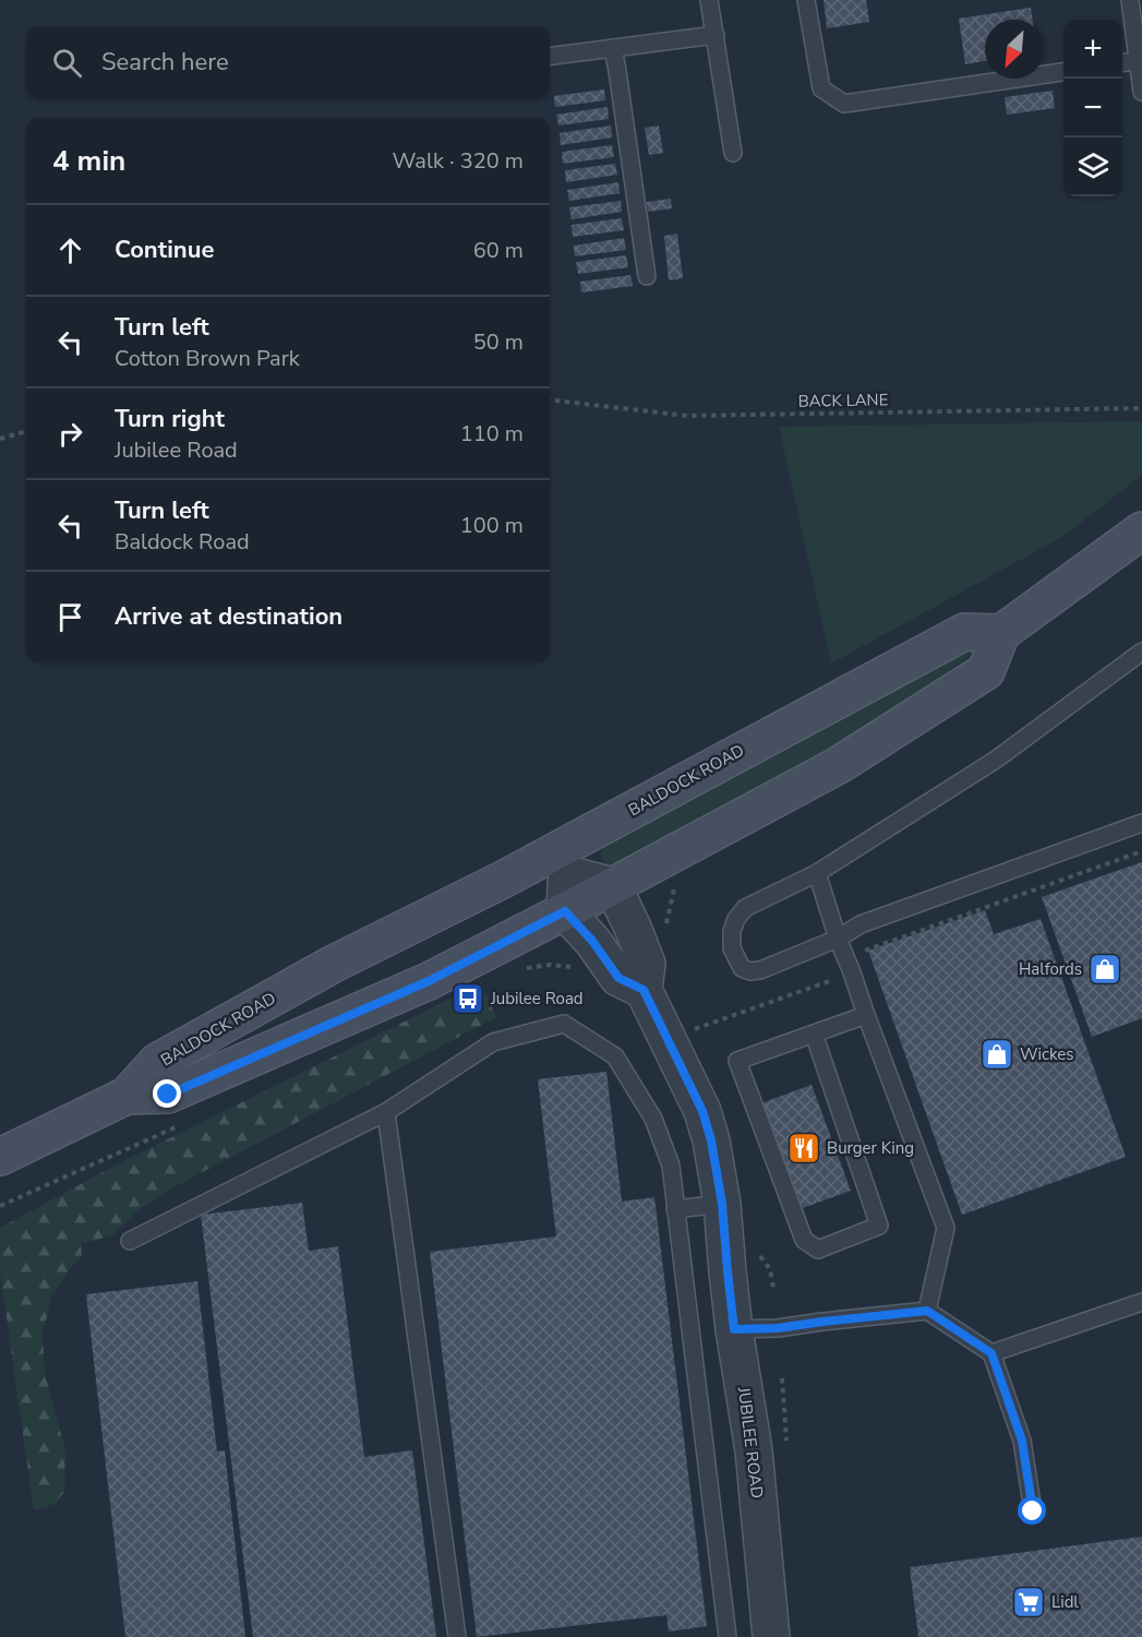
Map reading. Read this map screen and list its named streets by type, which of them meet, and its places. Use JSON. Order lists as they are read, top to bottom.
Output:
{
  "streets": {
    "main road": ["BALDOCK ROAD"],
    "street": ["JUBILEE ROAD"],
    "path": ["BACK LANE"]
  },
  "crossings": [
    ["BALDOCK ROAD", "JUBILEE ROAD"]
  ],
  "places": {
    "shop": ["Halfords", "Wickes"],
    "bus stop": ["Jubilee Road"],
    "restaurant": ["Burger King"],
    "supermarket": ["Lidl"]
  },
  "north": "bottom left",
  "page": {
    "map_buttons": ["+", "−"],
    "search": "Search here",
    "heading": ["4 min", "Walk · 320 m"],
    "list": [
      ["Continue", "60 m"],
      ["Turn left", "Cotton Brown Park", "50 m"],
      ["Turn right", "Jubilee Road", "110 m"],
      ["Turn left", "Baldock Road", "100 m"],
      "Arrive at destination"
    ]
  }
}
